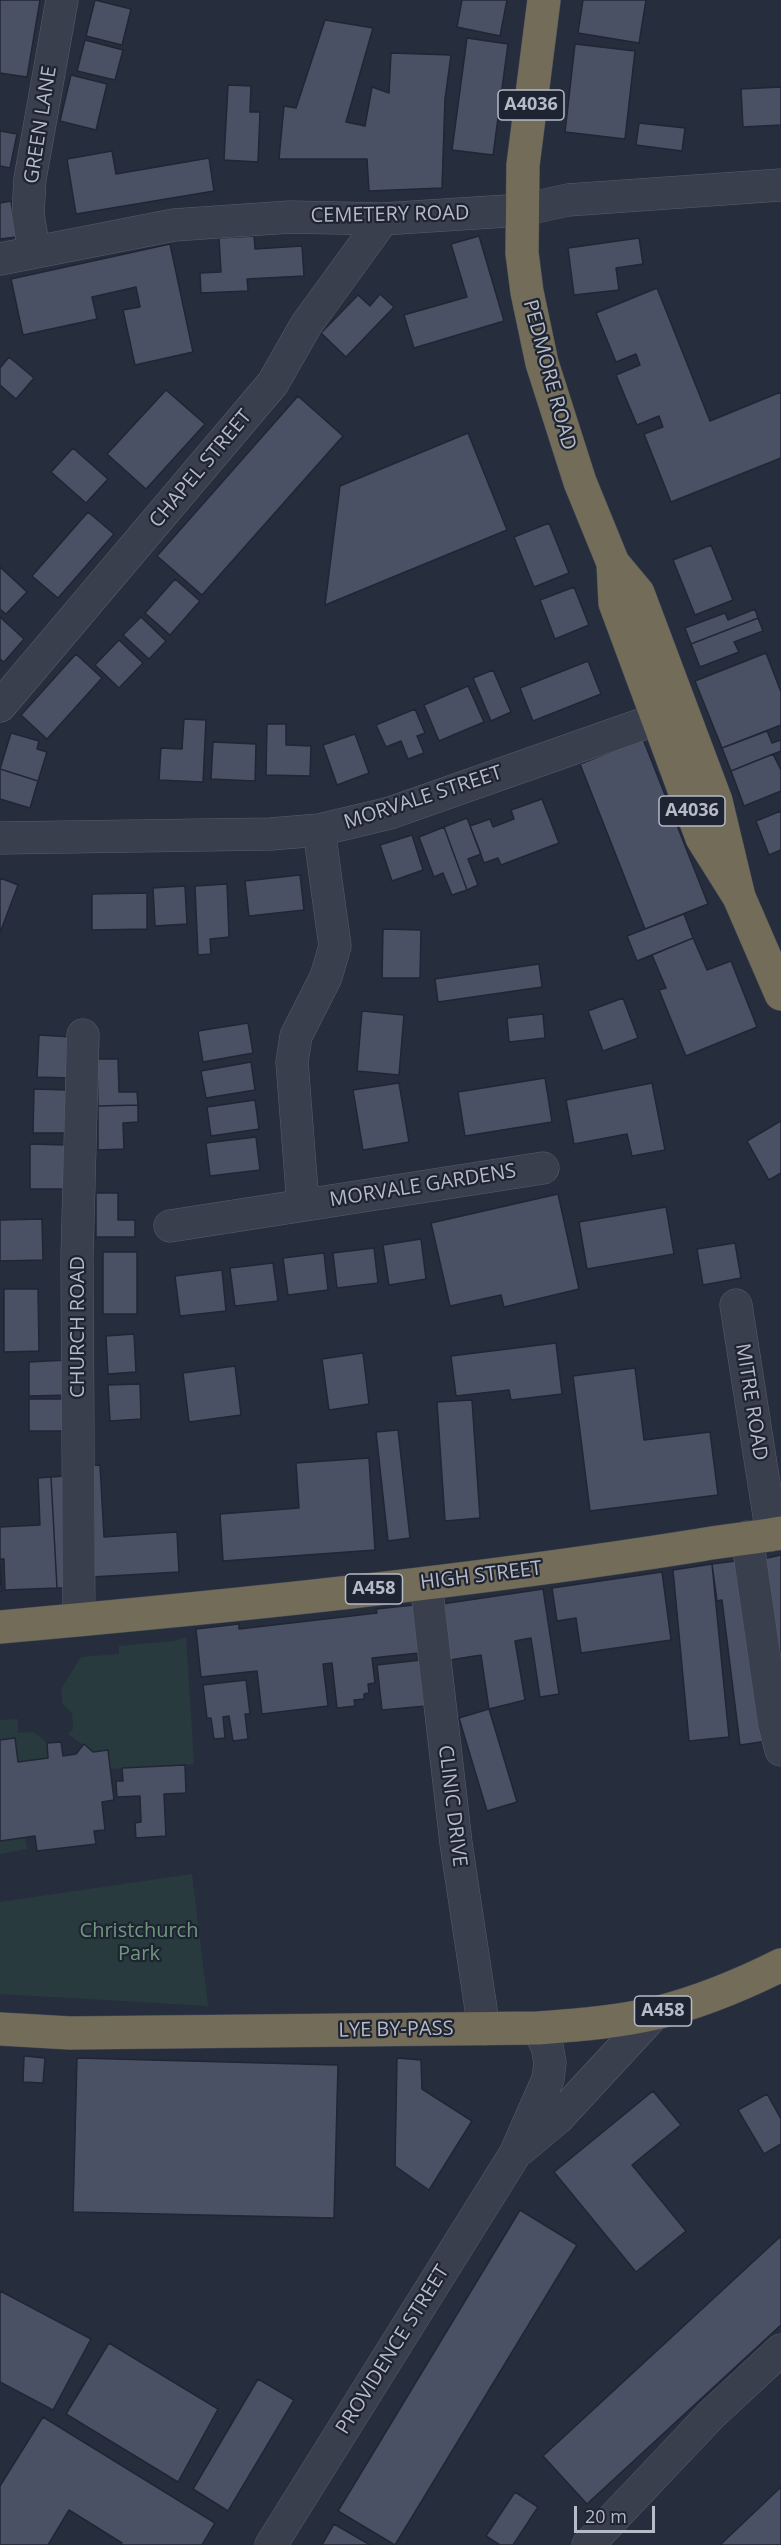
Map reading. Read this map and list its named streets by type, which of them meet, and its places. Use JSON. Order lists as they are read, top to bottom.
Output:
{
  "streets": {
    "highway": [
      "A4036",
      "PEDMORE ROAD",
      "HIGH STREET",
      "A458",
      "LYE BY-PASS"
    ],
    "street": [
      "GREEN LANE",
      "CEMETERY ROAD",
      "CHAPEL STREET",
      "MORVALE STREET",
      "MORVALE GARDENS",
      "CHURCH ROAD",
      "MITRE ROAD",
      "CLINIC DRIVE",
      "PROVIDENCE STREET"
    ]
  },
  "crossings": [
    ["GREEN LANE", "CEMETERY ROAD"],
    ["CEMETERY ROAD", "PEDMORE ROAD"],
    ["CEMETERY ROAD", "CHAPEL STREET"],
    ["PEDMORE ROAD", "MORVALE STREET"],
    ["MORVALE STREET", "MORVALE GARDENS"],
    ["CHURCH ROAD", "HIGH STREET"],
    ["MITRE ROAD", "HIGH STREET"],
    ["HIGH STREET", "CLINIC DRIVE"],
    ["CLINIC DRIVE", "LYE BY-PASS"],
    ["LYE BY-PASS", "PROVIDENCE STREET"]
  ],
  "parks": ["Christchurch Park"],
  "scale_bar": "20 m"
}
